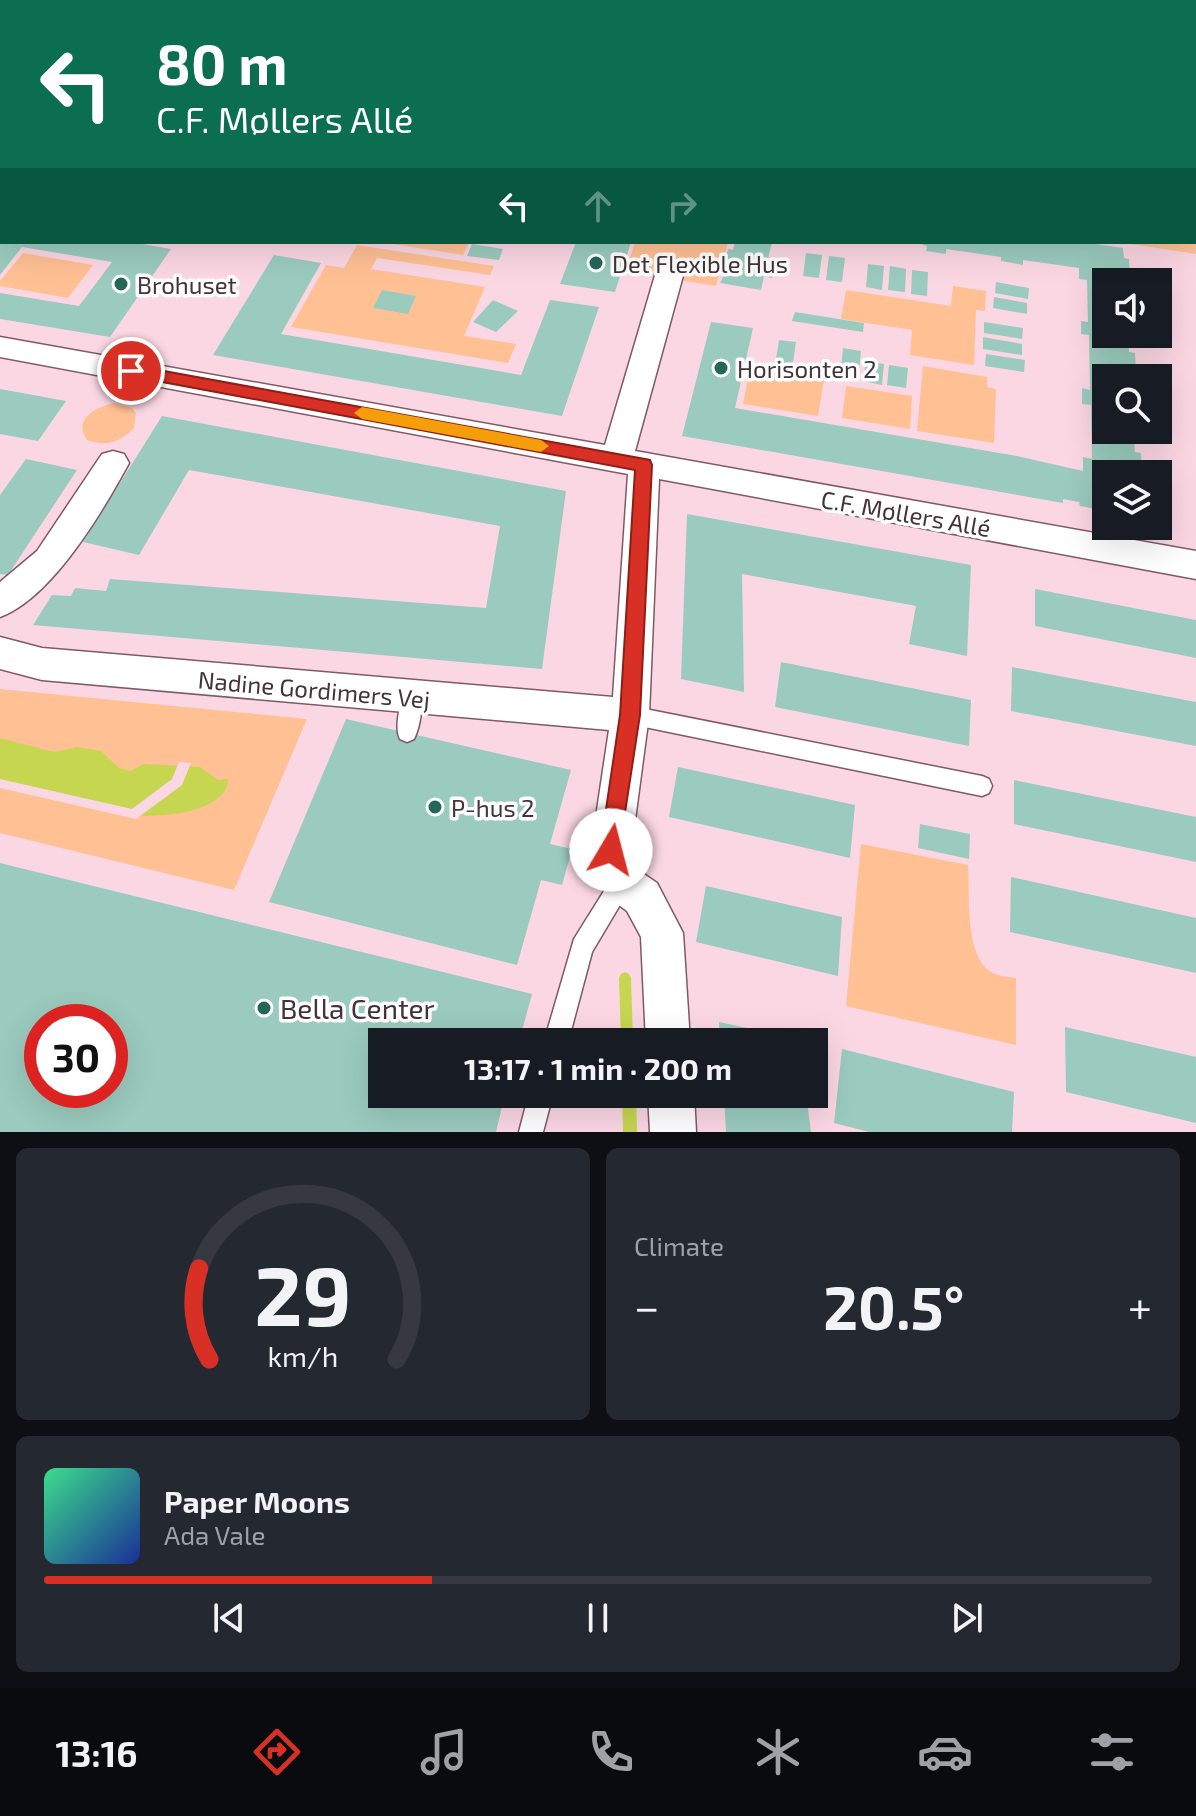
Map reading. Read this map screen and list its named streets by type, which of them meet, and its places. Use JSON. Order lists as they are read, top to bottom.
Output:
{
  "streets": {
    "street": ["C.F. Møllers Allé", "Nadine Gordimers Vej"]
  },
  "places": [
    "Det Flexible Hus",
    "Brohuset",
    "Horisonten 2",
    "P-hus 2",
    "Bella Center"
  ],
  "page": {
    "turn": ["80 m", "C.F. Møllers Allé"],
    "limit": "30",
    "trip": "13:17 · 1 min · 200 m",
    "tile": "Climate",
    "heat": ["−", "20.5°", "+"],
    "song": ["Paper Moons", "Ada Vale"],
    "tabs": "13:16",
    "gauge": ["29", "km/h"]
  }
}
